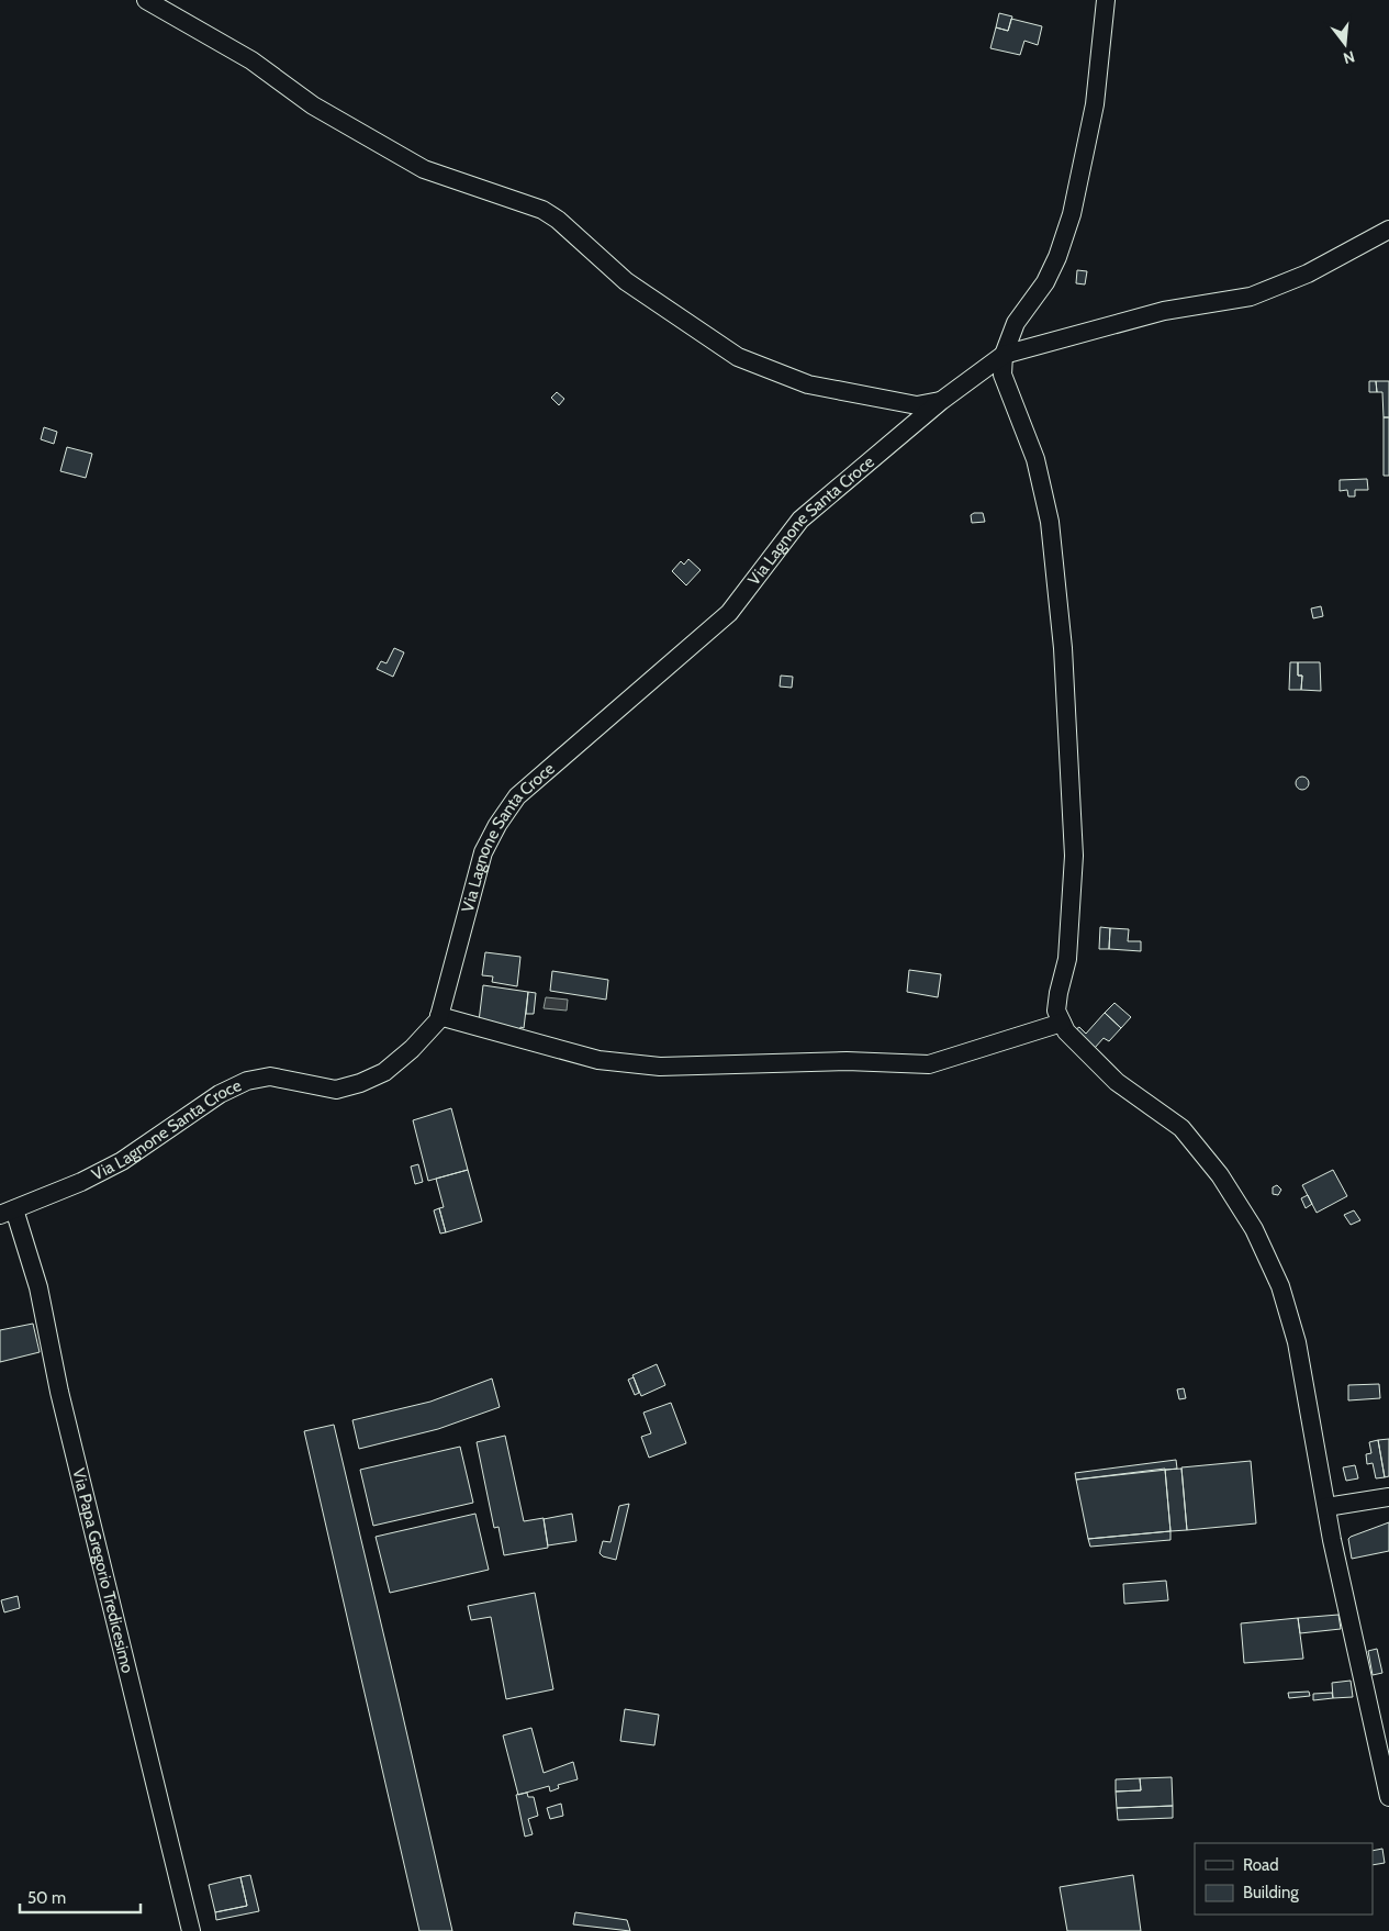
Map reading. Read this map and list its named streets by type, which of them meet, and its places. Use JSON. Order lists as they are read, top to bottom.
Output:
{
  "streets": {
    "street": ["Via Lagnone Santa Croce", "Via Papa Gregorio Tredicesimo"]
  },
  "crossings": [
    ["Via Lagnone Santa Croce", "Via Papa Gregorio Tredicesimo"]
  ],
  "legend": ["Road", "Building"],
  "scale_bar": "50 m",
  "north": "bottom"
}
